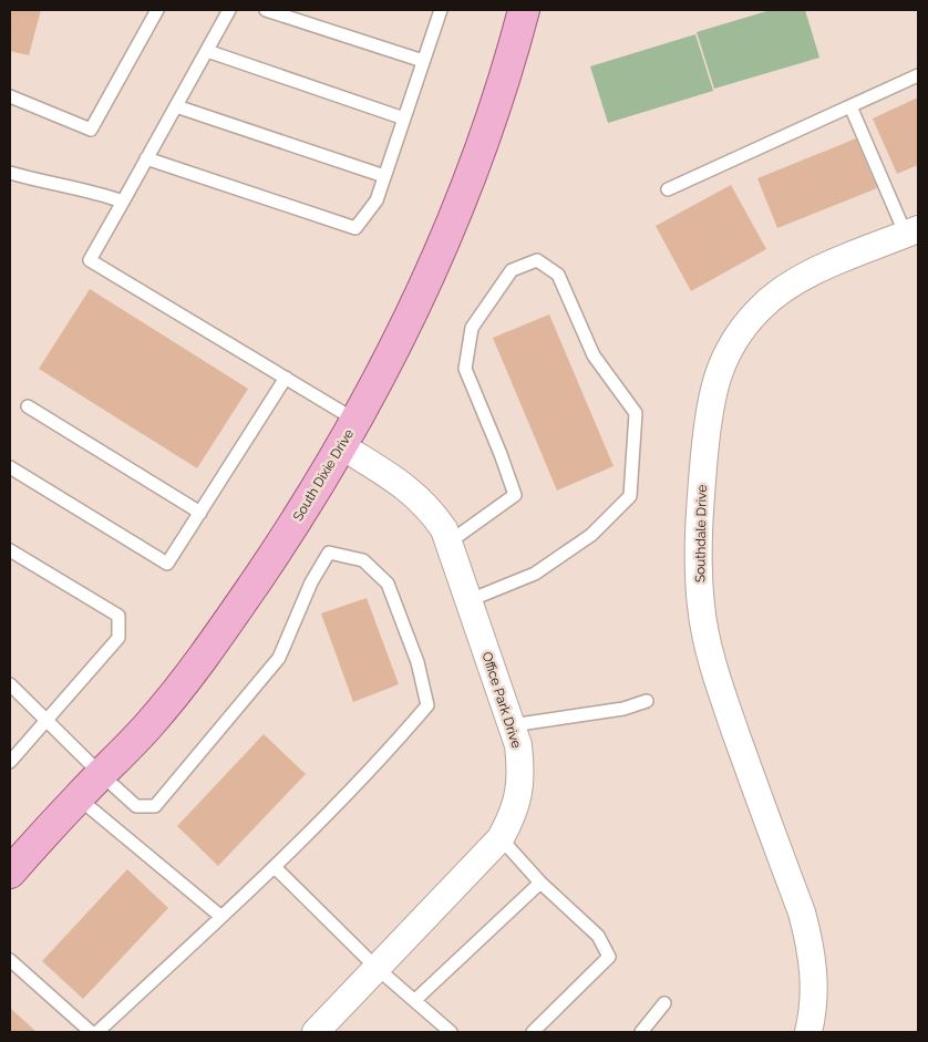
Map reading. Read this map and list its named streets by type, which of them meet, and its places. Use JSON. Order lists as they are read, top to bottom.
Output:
{
  "streets": {
    "main road": ["South Dixie Drive"],
    "street": ["Southdale Drive", "Office Park Drive"]
  },
  "crossings": [
    ["South Dixie Drive", "Office Park Drive"]
  ]
}
